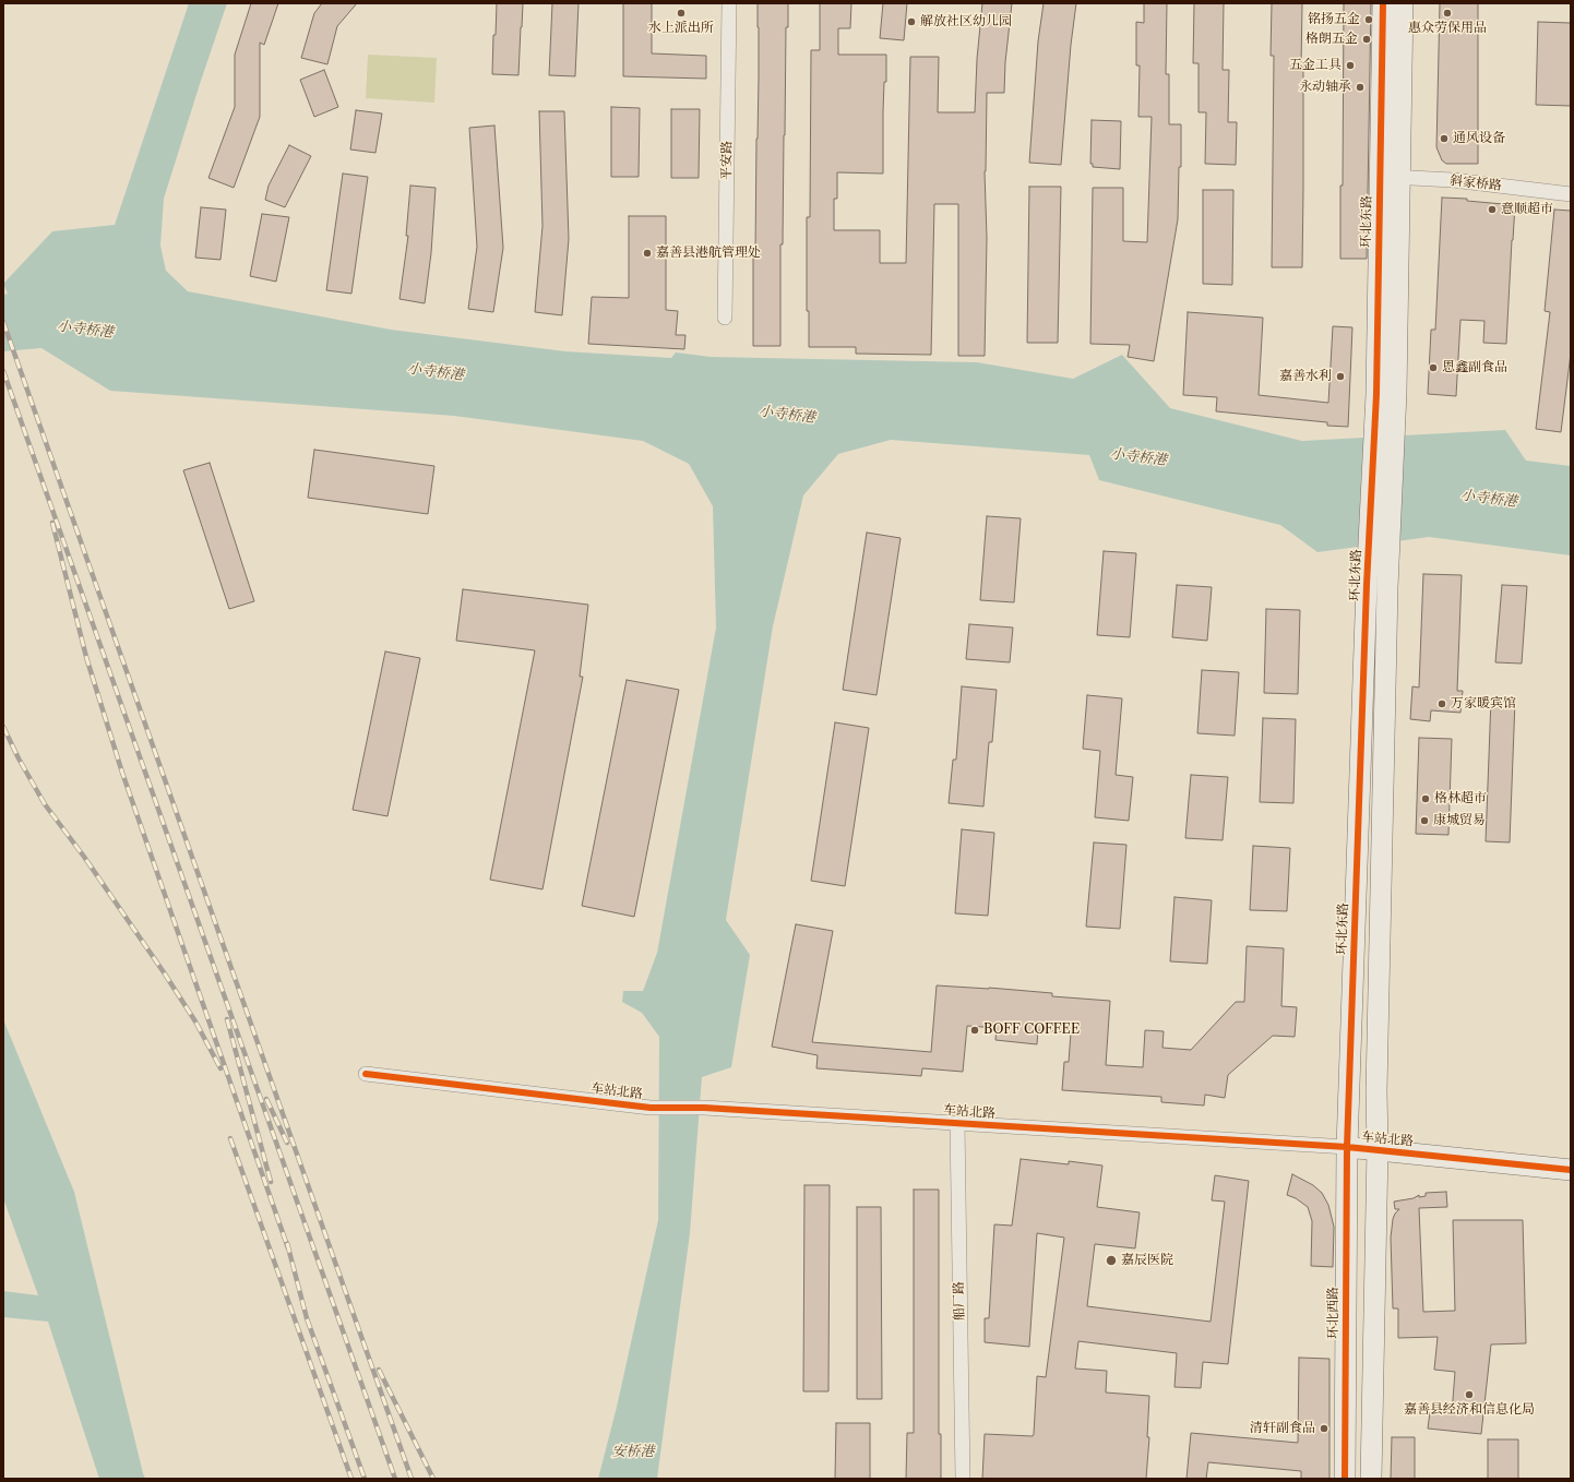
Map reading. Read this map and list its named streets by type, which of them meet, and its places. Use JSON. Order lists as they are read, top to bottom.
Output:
{
  "streets": {
    "street": [
      "平安路",
      "斜家桥路",
      "环北东路",
      "车站北路",
      "船厂路",
      "环北西路"
    ]
  },
  "crossings": [
    ["斜家桥路", "环北东路"],
    ["环北东路", "车站北路"],
    ["环北东路", "环北西路"],
    ["车站北路", "船厂路"],
    ["车站北路", "环北西路"]
  ],
  "water": ["小寺桥港", "安桥港"],
  "places": [
    "水上派出所",
    "惠众劳保用品",
    "铭扬五金",
    "解放社区幼儿园",
    "格朗五金",
    "五金工具",
    "永动轴承",
    "通风设备",
    "意顺超市",
    "嘉善县港航管理处",
    "恩鑫副食品",
    "嘉善水利",
    "万家暖宾馆",
    "格林超市",
    "康城贸易",
    "BOFF COFFEE",
    "嘉辰医院",
    "嘉善县经济和信息化局",
    "清轩副食品"
  ]
}
